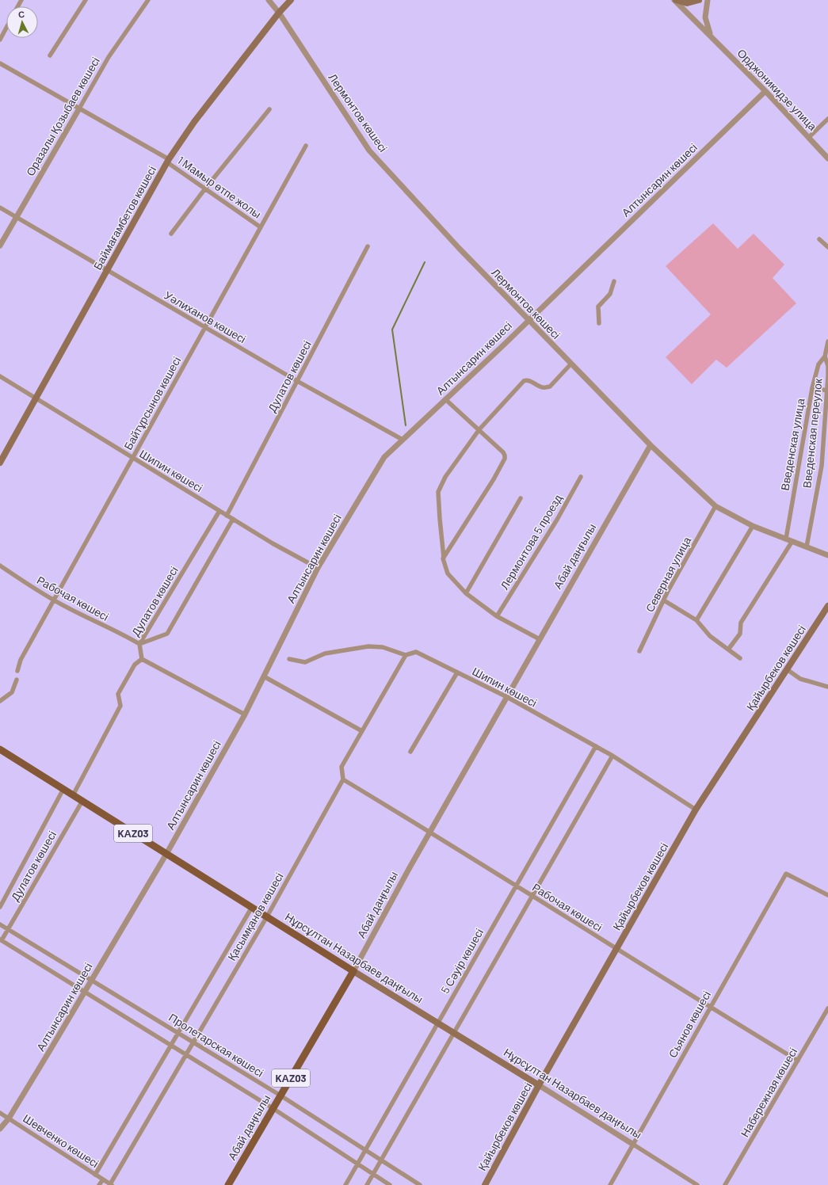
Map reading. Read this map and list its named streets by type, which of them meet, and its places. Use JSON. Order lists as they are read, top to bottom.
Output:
{
  "streets": {
    "main road": [
      "Баймағамбетов көшесі",
      "Абай даңғылы",
      "Қайырбеков көшесі",
      "KАZ03",
      "Нұрсұлтан Назарбаев даңғылы"
    ],
    "street": [
      "Орджоникидзе улица",
      "Лермонтов көшесі",
      "Оразалы Қозыбаев көшесі",
      "Алтынсарин көшесі",
      "1 Мамыр өтпе жолы",
      "Уәлиханов көшесі",
      "Дулатов көшесі",
      "Байтұрсынов көшесі",
      "Введенская переулок",
      "Введенская улица",
      "Шипин көшесі",
      "Лермонтова 5 проезд",
      "Северная улица",
      "Рабочая көшесі",
      "Қасымқанов көшесі",
      "5 Сәуір көшесі",
      "Сьянов көшесі",
      "Пролетарская көшесі",
      "Набережная көшесі",
      "Шевченко көшесі"
    ]
  },
  "crossings": [
    ["Орджоникидзе улица", "Алтынсарин көшесі"],
    ["Лермонтов көшесі", "Алтынсарин көшесі"],
    ["Лермонтов көшесі", "Баймағамбетов көшесі"],
    ["Лермонтов көшесі", "Введенская переулок"],
    ["Лермонтов көшесі", "Введенская улица"],
    ["Лермонтов көшесі", "Абай даңғылы"],
    ["Лермонтов көшесі", "Северная улица"],
    ["Оразалы Қозыбаев көшесі", "1 Мамыр өтпе жолы"],
    ["Оразалы Қозыбаев көшесі", "Уәлиханов көшесі"],
    ["Алтынсарин көшесі", "Уәлиханов көшесі"],
    ["Алтынсарин көшесі", "Шипин көшесі"],
    ["Алтынсарин көшесі", "Нұрсұлтан Назарбаев даңғылы"],
    ["Алтынсарин көшесі", "Пролетарская көшесі"],
    ["Алтынсарин көшесі", "Шевченко көшесі"],
    ["1 Мамыр өтпе жолы", "Баймағамбетов көшесі"],
    ["1 Мамыр өтпе жолы", "Байтұрсынов көшесі"],
    ["Баймағамбетов көшесі", "Уәлиханов көшесі"],
    ["Баймағамбетов көшесі", "Шипин көшесі"],
    ["Уәлиханов көшесі", "Дулатов көшесі"],
    ["Уәлиханов көшесі", "Байтұрсынов көшесі"],
    ["Дулатов көшесі", "Шипин көшесі"],
    ["Дулатов көшесі", "Рабочая көшесі"],
    ["Дулатов көшесі", "Нұрсұлтан Назарбаев даңғылы"],
    ["Дулатов көшесі", "Пролетарская көшесі"],
    ["Байтұрсынов көшесі", "Шипин көшесі"],
    ["Байтұрсынов көшесі", "Рабочая көшесі"],
    ["Введенская переулок", "Введенская улица"],
    ["Шипин көшесі", "Абай даңғылы"],
    ["Шипин көшесі", "Қайырбеков көшесі"],
    ["Шипин көшесі", "Қасымқанов көшесі"],
    ["Шипин көшесі", "5 Сәуір көшесі"],
    ["Абай даңғылы", "Рабочая көшесі"],
    ["Абай даңғылы", "Нұрсұлтан Назарбаев даңғылы"],
    ["Абай даңғылы", "Пролетарская көшесі"],
    ["Рабочая көшесі", "Қайырбеков көшесі"],
    ["Рабочая көшесі", "Қасымқанов көшесі"],
    ["Рабочая көшесі", "5 Сәуір көшесі"],
    ["Рабочая көшесі", "Сьянов көшесі"],
    ["Рабочая көшесі", "Набережная көшесі"],
    ["Қайырбеков көшесі", "Нұрсұлтан Назарбаев даңғылы"],
    ["Қасымқанов көшесі", "Нұрсұлтан Назарбаев даңғылы"],
    ["Қасымқанов көшесі", "Пролетарская көшесі"],
    ["Қасымқанов көшесі", "Шевченко көшесі"],
    ["Нұрсұлтан Назарбаев даңғылы", "5 Сәуір көшесі"],
    ["Нұрсұлтан Назарбаев даңғылы", "Сьянов көшесі"],
    ["5 Сәуір көшесі", "Пролетарская көшесі"]
  ],
  "north": "top"
}
